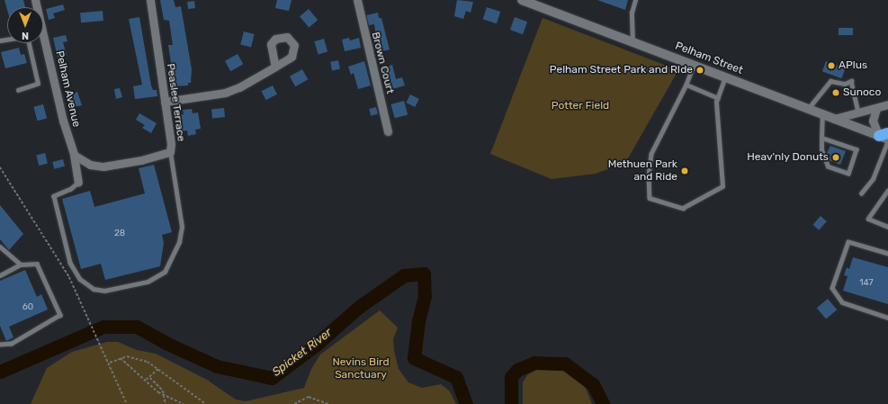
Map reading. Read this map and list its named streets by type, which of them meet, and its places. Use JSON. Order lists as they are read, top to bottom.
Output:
{
  "streets": {
    "main road": ["Pelham Street"],
    "street": ["Brown Court", "Pelham Avenue", "Peaslee Terrace"]
  },
  "crossings": [
    ["Pelham Avenue", "Peaslee Terrace"]
  ],
  "water": ["Spicket River"],
  "parks": ["Potter Field", "Nevins Bird Sanctuary"],
  "places": [
    "APlus",
    "Pelham Street Park and RIde",
    "Sunoco",
    "Heav'nly Donuts",
    "Methuen Park and Ride"
  ],
  "house_numbers": ["28", "147", "60"],
  "north": "bottom"
}
